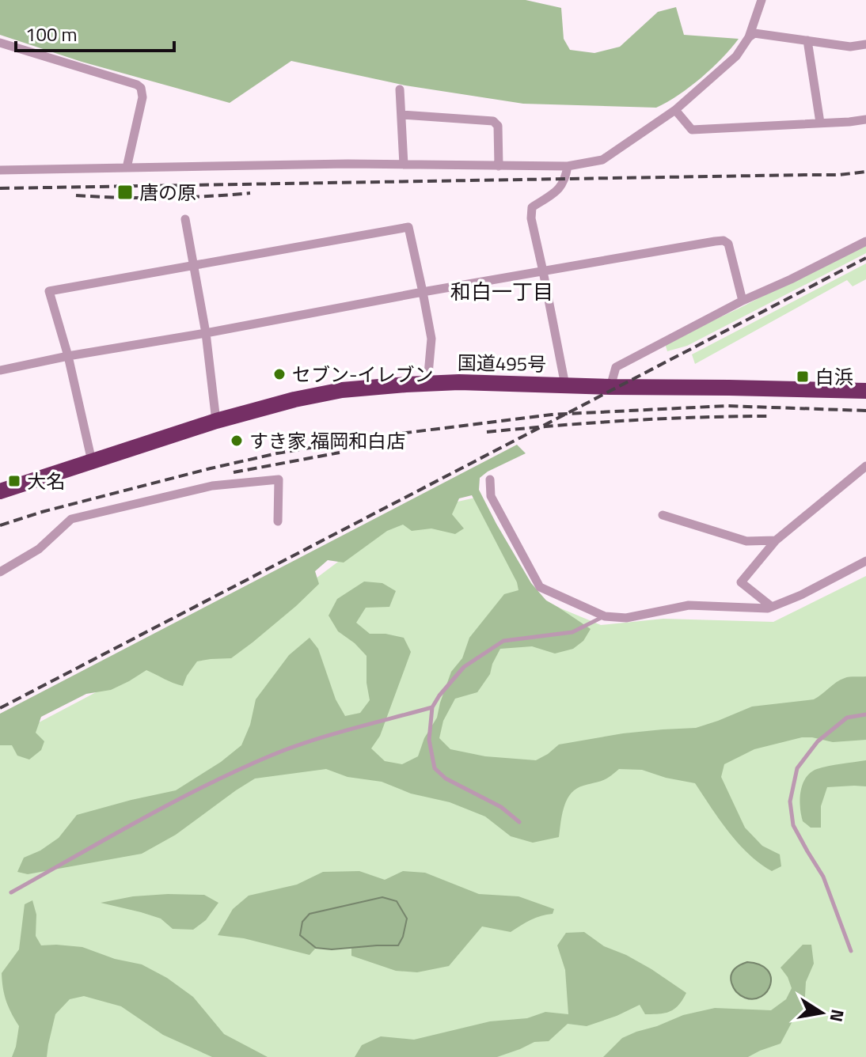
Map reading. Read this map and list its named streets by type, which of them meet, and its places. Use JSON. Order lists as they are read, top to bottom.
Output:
{
  "streets": {
    "highway": ["国道495号"]
  },
  "districts": ["和白一丁目"],
  "places": {
    "transit": ["唐の原", "白浜", "大名"],
    "other": ["セブン-イレブン", "すき家 福岡和白店"]
  },
  "scale_bar": "100 m",
  "north": "right"
}
